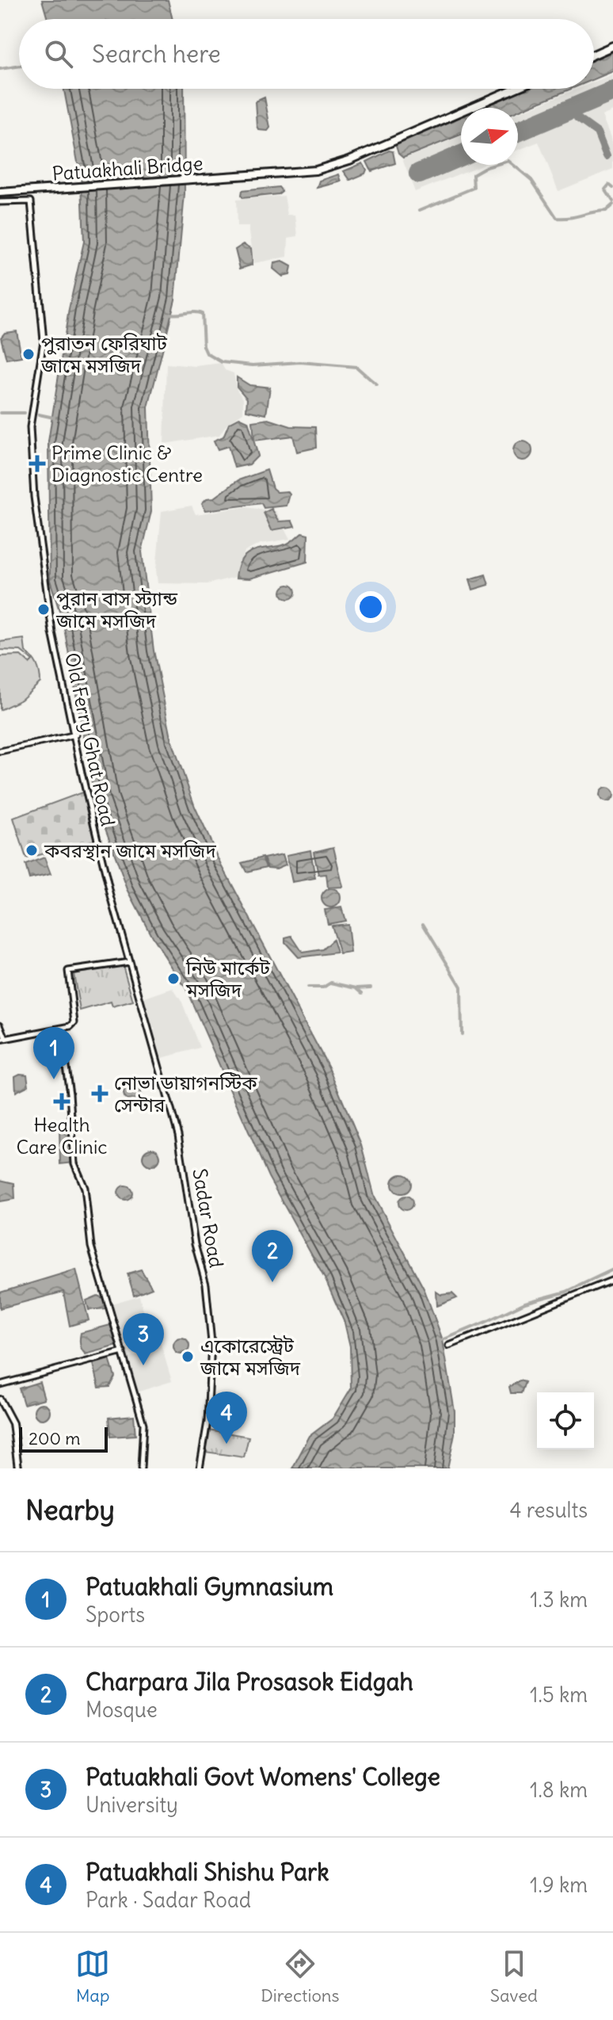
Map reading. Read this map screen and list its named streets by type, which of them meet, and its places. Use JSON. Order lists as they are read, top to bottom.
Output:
{
  "streets": {
    "highway": ["Patuakhali Bridge"],
    "street": ["Old Ferry Ghat Road", "Sadar Road"]
  },
  "crossings": [
    ["Old Ferry Ghat Road", "Sadar Road"]
  ],
  "places": {
    "other": [
      "পুরাতন ফেরিঘাট জামে মসজিদ",
      "পুরান বাস স্ট্যান্ড জামে মসজিদ",
      "কবরস্থান জামে মসজিদ",
      "নিউ মার্কেট মসজিদ",
      "একোরেস্ট্রেট জামে মসজিদ"
    ],
    "health": ["Prime Clinic & Diagnostic Centre", "নোভা ডায়াগনস্টিক সেন্টার", "Health Care Clinic"]
  },
  "scale_bar": "200 m",
  "north": "right",
  "page": {
    "search": "Search here",
    "pins": [
      "1",
      "2",
      "3",
      "4"
    ],
    "scale": "200 m",
    "heading": ["Nearby", "4 results"],
    "list": [
      {
        "mark": "1",
        "name": "Patuakhali Gymnasium",
        "note": "Sports",
        "value": "1.3 km"
      },
      {
        "mark": "2",
        "name": "Charpara Jila Prosasok Eidgah",
        "note": "Mosque",
        "value": "1.5 km"
      },
      {
        "mark": "3",
        "name": "Patuakhali Govt Womens' College",
        "note": "University",
        "value": "1.8 km"
      },
      {
        "mark": "4",
        "name": "Patuakhali Shishu Park",
        "note": "Park · Sadar Road",
        "value": "1.9 km"
      }
    ],
    "nav": ["Map", "Directions", "Saved"]
  }
}
